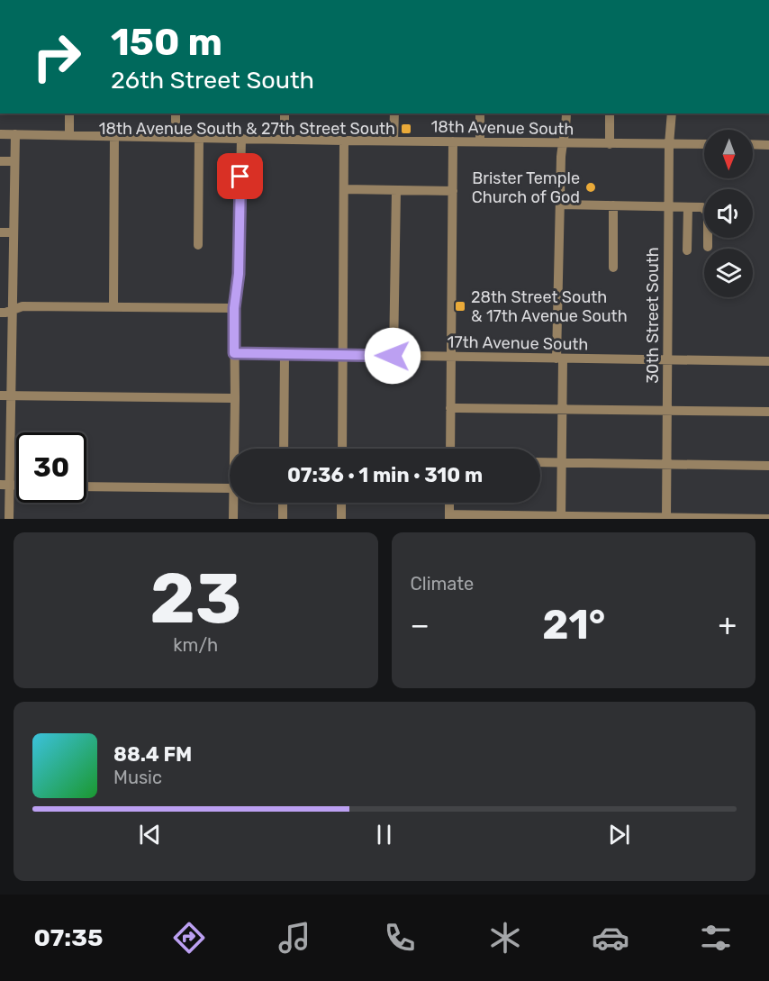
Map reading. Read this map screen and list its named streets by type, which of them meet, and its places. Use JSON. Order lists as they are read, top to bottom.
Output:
{
  "streets": {
    "street": ["18th Avenue South", "30th Street South", "17th Avenue South"]
  },
  "crossings": [
    ["18th Avenue South", "30th Street South"],
    ["30th Street South", "17th Avenue South"]
  ],
  "places": {
    "transit": ["18th Avenue South & 27th Street South", "28th Street South & 17th Avenue South"],
    "other": ["Brister Temple Church of God"]
  },
  "north": "bottom",
  "page": {
    "turn": ["150 m", "26th Street South"],
    "limit": "30",
    "trip": "07:36 · 1 min · 310 m",
    "tile": [
      ["23", "km/h"],
      "Climate"
    ],
    "heat": ["−", "21°", "+"],
    "song": ["88.4 FM", "Music"],
    "tabs": "07:35"
  }
}
